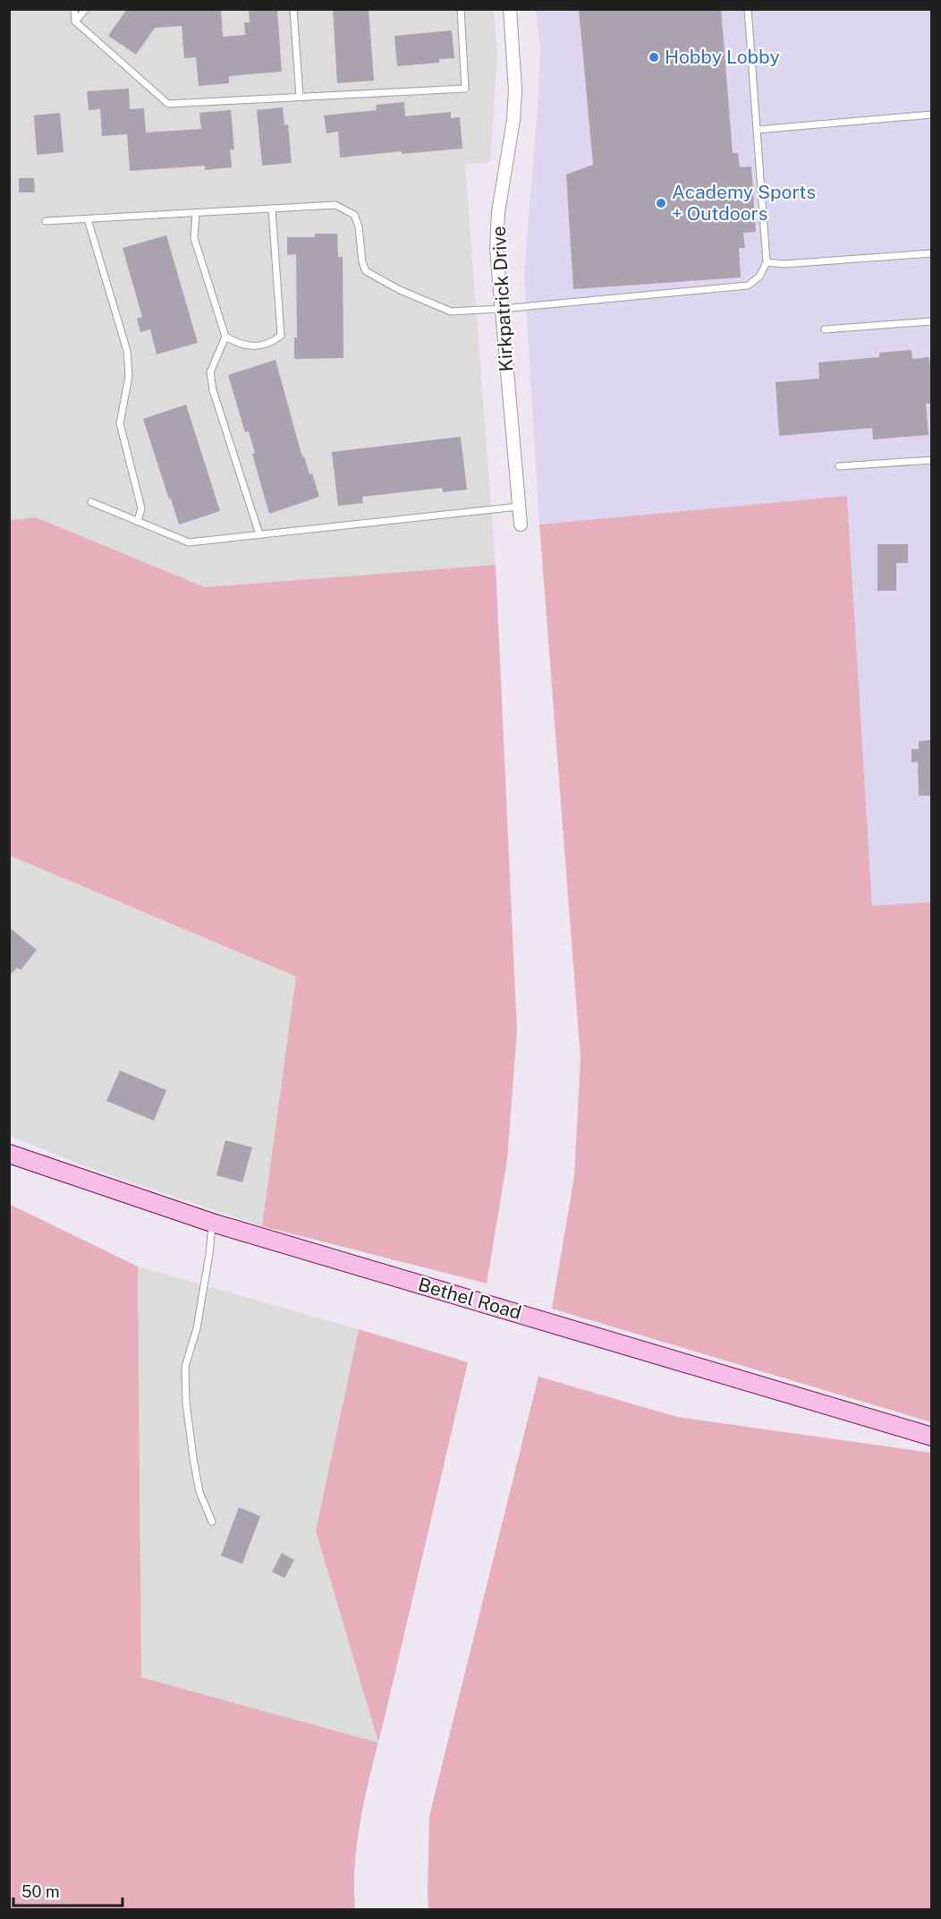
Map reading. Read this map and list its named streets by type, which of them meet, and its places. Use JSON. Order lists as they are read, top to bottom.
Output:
{
  "streets": {
    "main road": ["Bethel Road"],
    "street": ["Kirkpatrick Drive"]
  },
  "places": ["Hobby Lobby", "Academy Sports + Outdoors"],
  "scale_bar": "50 m"
}
